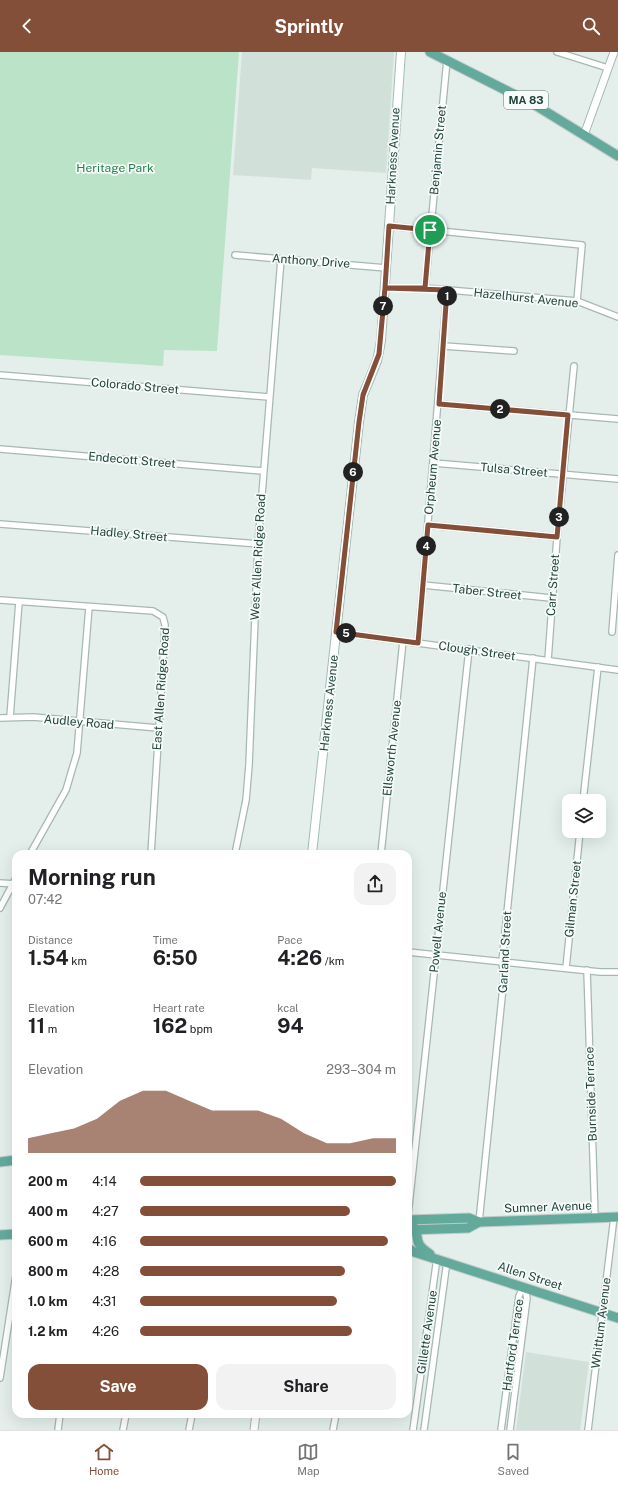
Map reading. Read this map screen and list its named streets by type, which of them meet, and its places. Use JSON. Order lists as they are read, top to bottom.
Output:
{
  "streets": {
    "main road": [
      "MA 83",
      "Harkness Avenue",
      "Sumner Avenue",
      "Allen Street"
    ],
    "street": [
      "Benjamin Street",
      "Anthony Drive",
      "Hazelhurst Avenue",
      "Colorado Street",
      "Endecott Street",
      "Orpheum Avenue",
      "Tulsa Street",
      "Hadley Street",
      "West Allen Ridge Road",
      "Carr Street",
      "Taber Street",
      "Clough Street",
      "East Allen Ridge Road",
      "Audley Road",
      "Ellsworth Avenue",
      "Gilman Street",
      "Powell Avenue",
      "Garland Street",
      "Burnside Terrace",
      "Whittum Avenue",
      "Gillette Avenue",
      "Hartford Terrace"
    ]
  },
  "crossings": [
    ["MA 83", "Benjamin Street"],
    ["Benjamin Street", "Hazelhurst Avenue"],
    ["Harkness Avenue", "Anthony Drive"],
    ["Harkness Avenue", "Hazelhurst Avenue"],
    ["Harkness Avenue", "Clough Street"],
    ["Anthony Drive", "West Allen Ridge Road"],
    ["Hazelhurst Avenue", "Orpheum Avenue"],
    ["Colorado Street", "West Allen Ridge Road"],
    ["Endecott Street", "West Allen Ridge Road"],
    ["Orpheum Avenue", "Tulsa Street"],
    ["Orpheum Avenue", "Taber Street"],
    ["Orpheum Avenue", "Clough Street"],
    ["Tulsa Street", "Carr Street"],
    ["Hadley Street", "West Allen Ridge Road"],
    ["Carr Street", "Taber Street"],
    ["Carr Street", "Clough Street"],
    ["Clough Street", "Ellsworth Avenue"],
    ["Clough Street", "Powell Avenue"],
    ["Clough Street", "Garland Street"],
    ["East Allen Ridge Road", "Audley Road"],
    ["Garland Street", "Sumner Avenue"],
    ["Burnside Terrace", "Sumner Avenue"],
    ["Sumner Avenue", "Allen Street"],
    ["Sumner Avenue", "Whittum Avenue"],
    ["Allen Street", "Whittum Avenue"],
    ["Allen Street", "Gillette Avenue"],
    ["Allen Street", "Hartford Terrace"]
  ],
  "parks": ["Heritage Park"],
  "page": {
    "header": "Sprintly",
    "pins": [
      "1",
      "7",
      "2",
      "6",
      "3",
      "4",
      "5"
    ],
    "heading": ["Morning run", "07:42"],
    "stats": [
      ["Distance", "1.54 km"],
      ["Time", "6:50"],
      ["Pace", "4:26 /km"],
      ["Elevation", "11 m"],
      ["Heart rate", "162 bpm"],
      ["kcal", "94"]
    ],
    "chart": ["Elevation", "293–304 m"],
    "list": [
      {
        "name": "200 m",
        "note": "4:14"
      },
      {
        "name": "400 m",
        "note": "4:27"
      },
      {
        "name": "600 m",
        "note": "4:16"
      },
      {
        "name": "800 m",
        "note": "4:28"
      },
      {
        "name": "1.0 km",
        "note": "4:31"
      },
      {
        "name": "1.2 km",
        "note": "4:26"
      }
    ],
    "buttons": ["Save", "Share"],
    "tabs": ["Home", "Map", "Saved"]
  }
}
